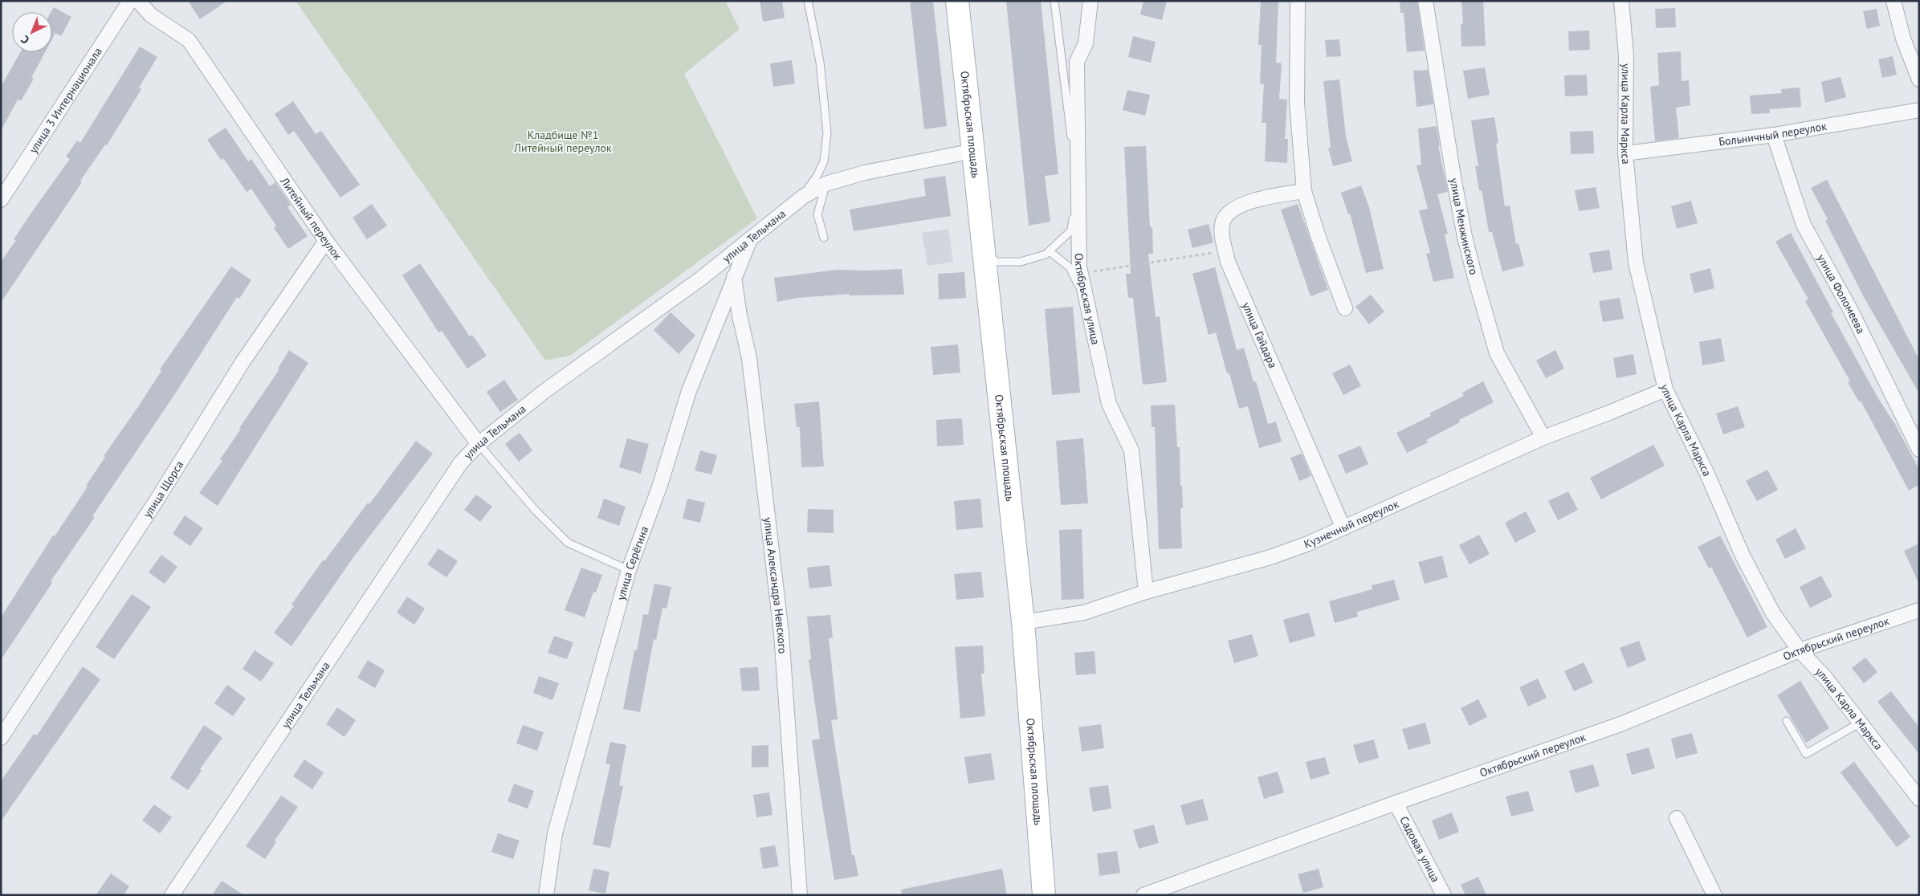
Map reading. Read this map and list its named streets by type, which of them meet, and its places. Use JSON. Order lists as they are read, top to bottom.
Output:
{
  "streets": {
    "main road": ["Октябрьская площадь"],
    "street": [
      "улица 3 Интернационала",
      "улица Карла Маркса",
      "Больничный переулок",
      "Литейный переулок",
      "улица Менжинского",
      "улица Тельмана",
      "улица Фоломеева",
      "Октябрьская улица",
      "улица Гайдара",
      "улица Щорса",
      "Кузнечный переулок",
      "улица Серёгина",
      "улица Александра Невского",
      "Октябрьский переулок",
      "Садовая улица"
    ]
  },
  "crossings": [
    ["улица Карла Маркса", "Больничный переулок"],
    ["улица Карла Маркса", "Кузнечный переулок"],
    ["улица Карла Маркса", "Октябрьский переулок"],
    ["Октябрьская площадь", "улица Тельмана"],
    ["Октябрьская площадь", "Кузнечный переулок"],
    ["Больничный переулок", "улица Фоломеева"],
    ["Литейный переулок", "улица Тельмана"],
    ["Литейный переулок", "улица Щорса"],
    ["улица Менжинского", "Кузнечный переулок"],
    ["улица Тельмана", "улица Серёгина"],
    ["Октябрьская улица", "Кузнечный переулок"],
    ["улица Гайдара", "Кузнечный переулок"],
    ["улица Серёгина", "улица Александра Невского"],
    ["Октябрьский переулок", "Садовая улица"]
  ],
  "parks": ["Кладбище №1 Литейный переулок"],
  "north": "bottom left"
}
